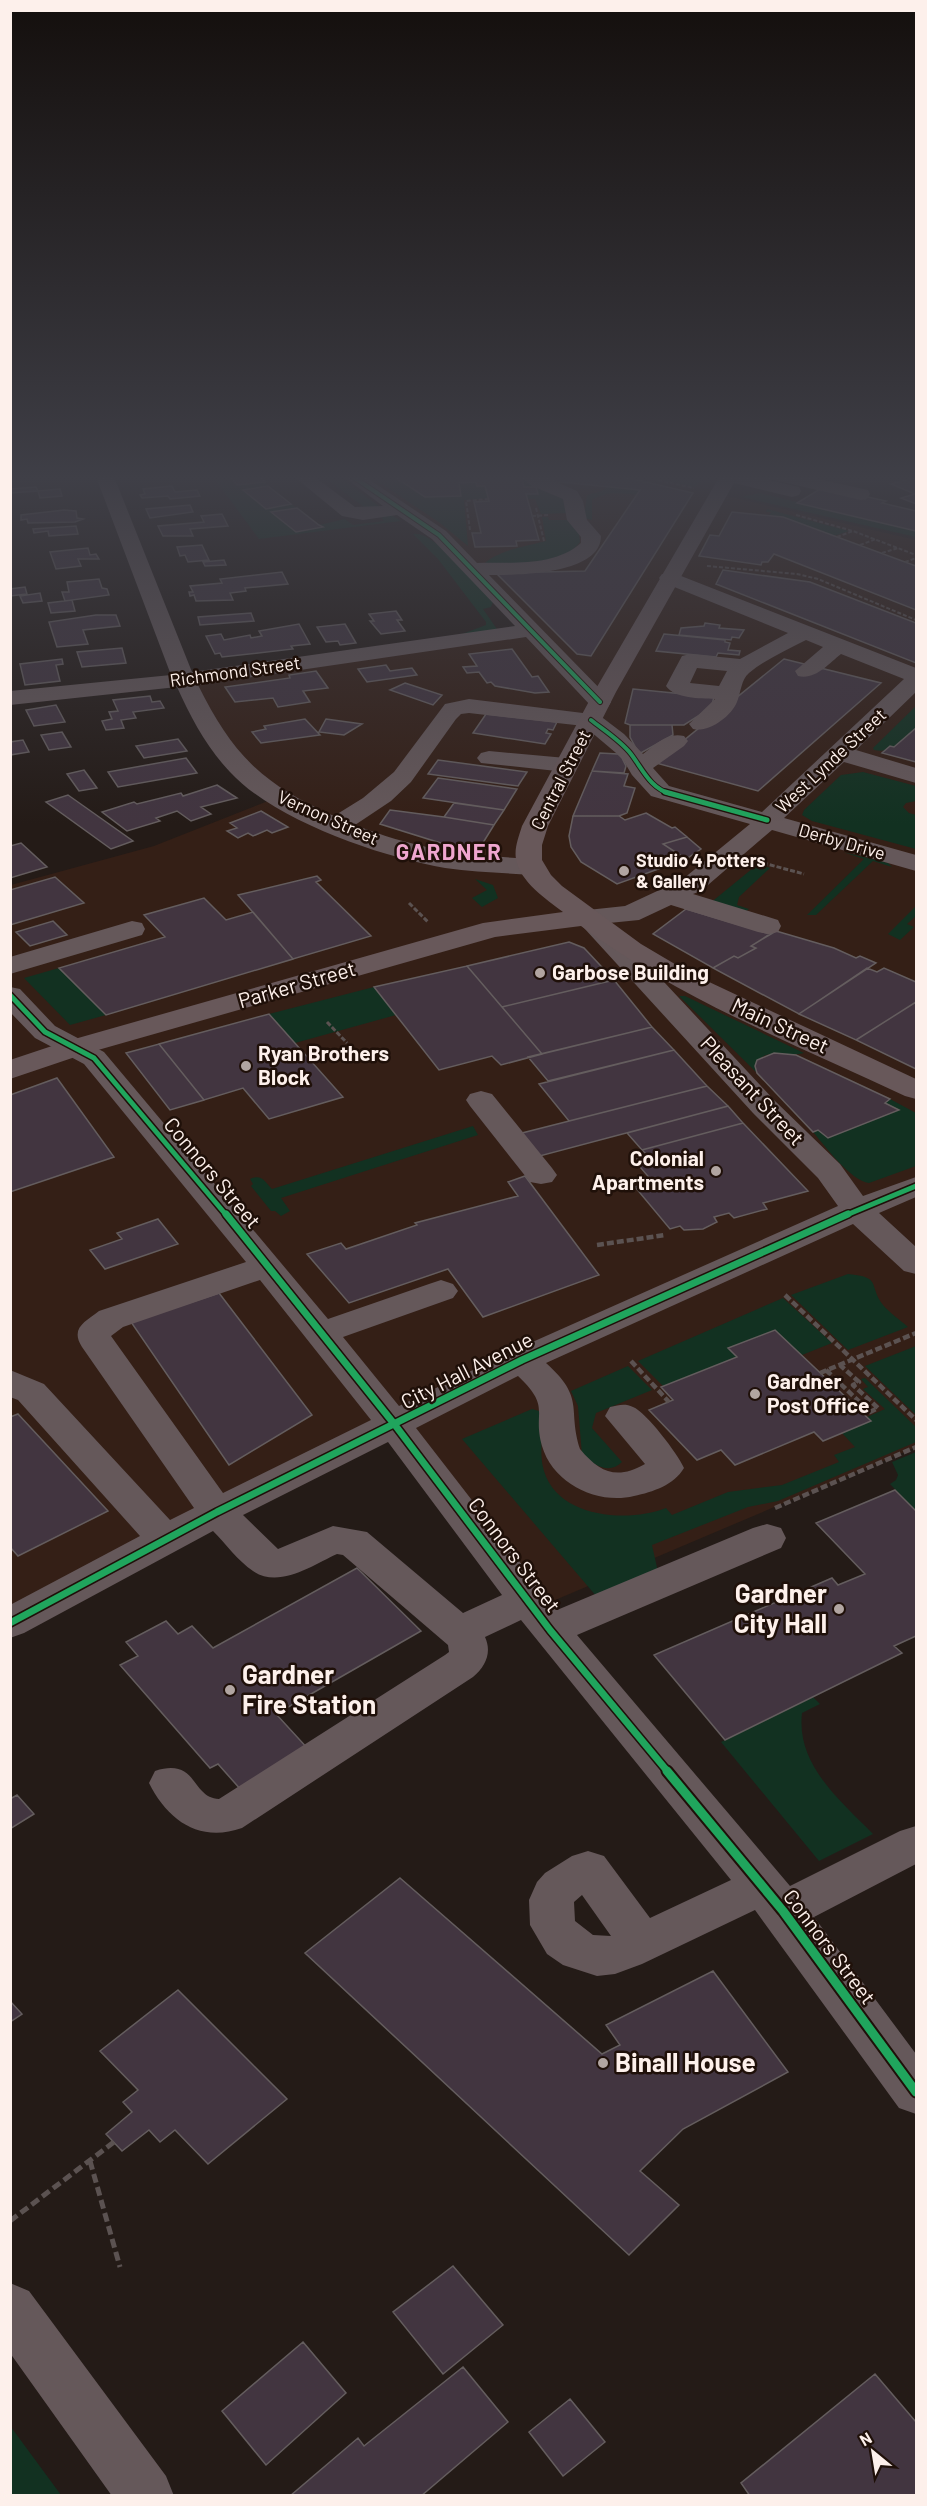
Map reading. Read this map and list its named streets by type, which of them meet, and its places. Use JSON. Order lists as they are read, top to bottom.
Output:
{
  "streets": {
    "main road": ["Central Street", "Parker Street", "Main Street"],
    "street": [
      "Richmond Street",
      "West Lynde Street",
      "Vernon Street",
      "Derby Drive",
      "Pleasant Street",
      "Connors Street",
      "City Hall Avenue"
    ]
  },
  "crossings": [
    ["Richmond Street", "Vernon Street"],
    ["Richmond Street", "Derby Drive"],
    ["West Lynde Street", "Derby Drive"],
    ["West Lynde Street", "Parker Street"],
    ["West Lynde Street", "Main Street"],
    ["West Lynde Street", "Pleasant Street"],
    ["Central Street", "Vernon Street"],
    ["Central Street", "Derby Drive"],
    ["Parker Street", "Main Street"],
    ["Parker Street", "Pleasant Street"],
    ["Parker Street", "Connors Street"],
    ["Main Street", "Pleasant Street"],
    ["Pleasant Street", "City Hall Avenue"],
    ["Connors Street", "City Hall Avenue"]
  ],
  "districts": ["GARDNER"],
  "places": [
    "Studio 4 Potters & Gallery",
    "Garbose Building",
    "Ryan Brothers Block",
    "Colonial Apartments",
    "Gardner Post Office",
    "Gardner City Hall",
    "Gardner Fire Station",
    "Binall House"
  ],
  "north": "top left"
}
